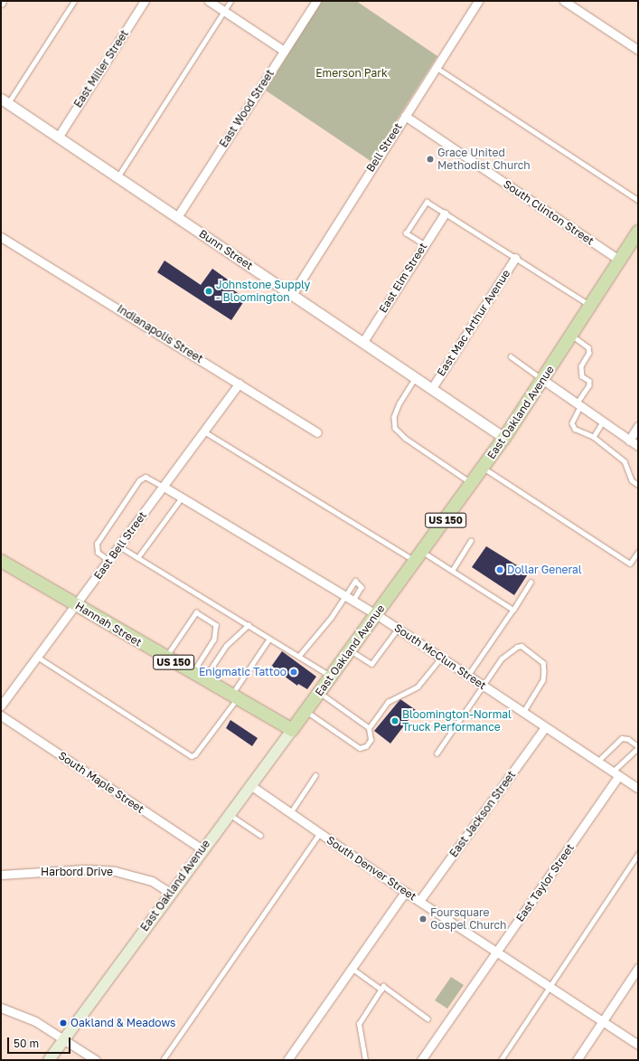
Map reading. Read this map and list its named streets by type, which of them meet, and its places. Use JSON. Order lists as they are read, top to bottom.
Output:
{
  "streets": {
    "main road": ["East Oakland Avenue", "US 150", "Hannah Street"],
    "street": [
      "East Miller Street",
      "East Wood Street",
      "Bell Street",
      "South Clinton Street",
      "Bunn Street",
      "East Elm Street",
      "East Mac Arthur Avenue",
      "Indianapolis Street",
      "East Bell Street",
      "South McClun Street",
      "South Maple Street",
      "East Jackson Street",
      "South Denver Street",
      "Harbord Drive",
      "East Taylor Street"
    ]
  },
  "crossings": [
    ["East Miller Street", "Bunn Street"],
    ["East Wood Street", "Bunn Street"],
    ["Bell Street", "South Clinton Street"],
    ["Bell Street", "Bunn Street"],
    ["South Clinton Street", "East Oakland Avenue"],
    ["Bunn Street", "East Elm Street"],
    ["Bunn Street", "East Mac Arthur Avenue"],
    ["Bunn Street", "East Oakland Avenue"],
    ["Indianapolis Street", "East Bell Street"],
    ["East Oakland Avenue", "Hannah Street"],
    ["East Oakland Avenue", "South McClun Street"],
    ["East Oakland Avenue", "South Maple Street"],
    ["East Oakland Avenue", "South Denver Street"],
    ["East Oakland Avenue", "Harbord Drive"],
    ["East Bell Street", "Hannah Street"],
    ["East Bell Street", "South McClun Street"],
    ["South McClun Street", "East Jackson Street"],
    ["South McClun Street", "East Taylor Street"],
    ["East Jackson Street", "South Denver Street"],
    ["South Denver Street", "East Taylor Street"]
  ],
  "parks": ["Emerson Park"],
  "places": [
    "Grace United Methodist Church",
    "Johnstone Supply - Bloomington",
    "Dollar General",
    "Enigmatic Tattoo",
    "Bloomington-Normal Truck Performance",
    "Foursquare Gospel Church",
    "Oakland & Meadows"
  ],
  "scale_bar": "50 m"
}
